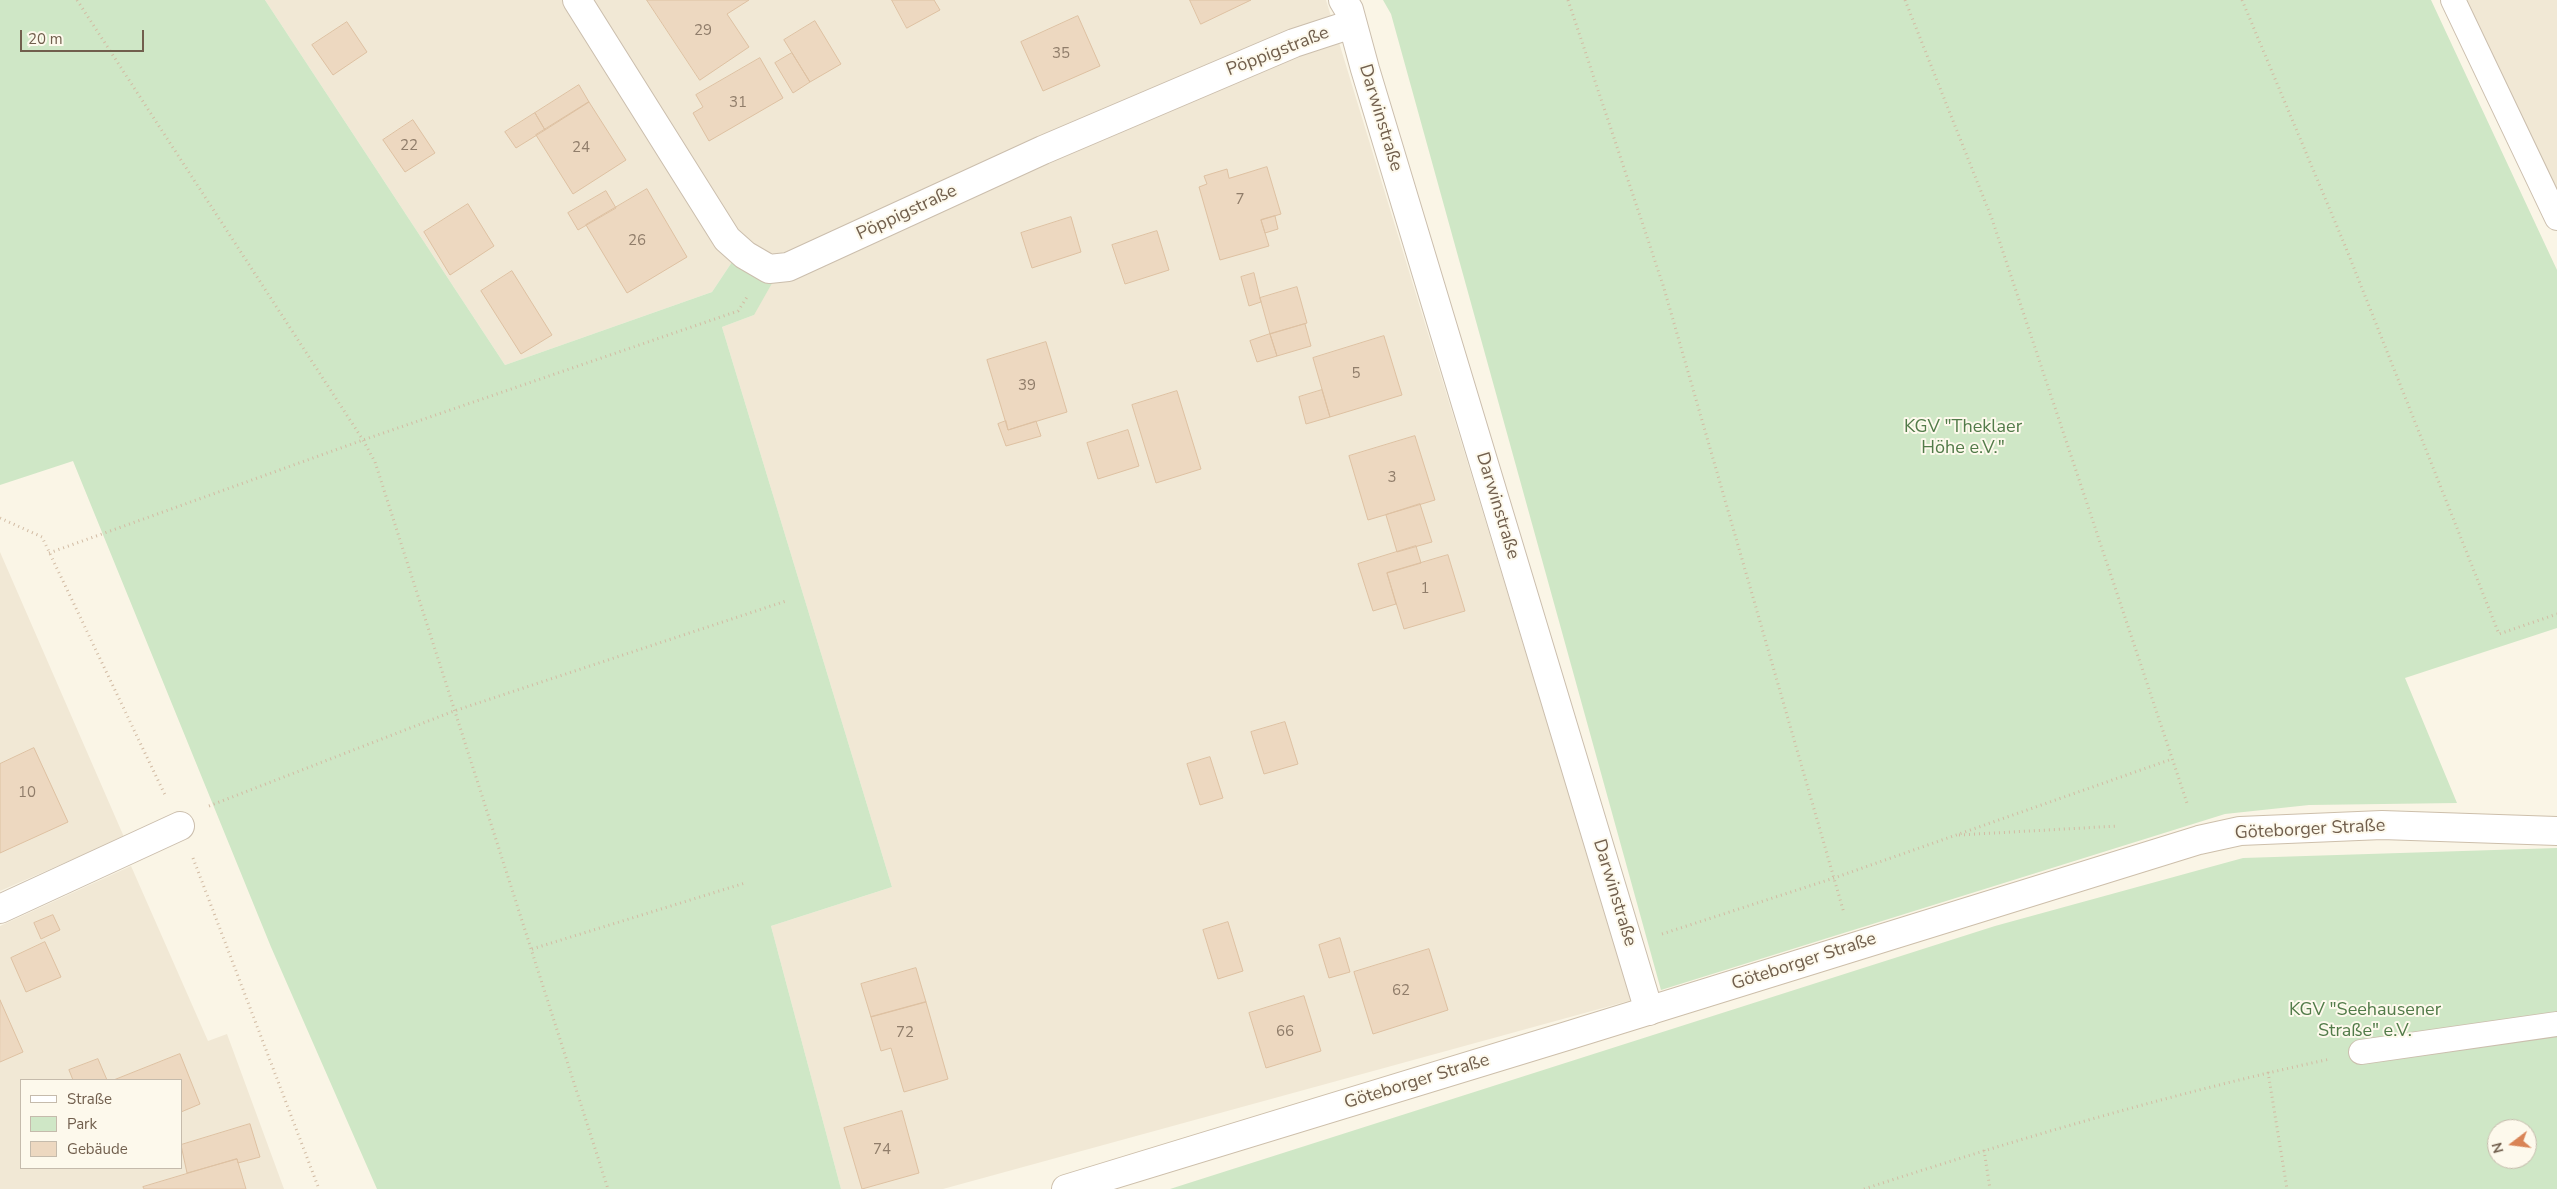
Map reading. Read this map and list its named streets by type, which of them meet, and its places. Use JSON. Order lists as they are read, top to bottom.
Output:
{
  "streets": {
    "street": ["Pöppigstraße", "Darwinstraße", "Göteborger Straße"]
  },
  "crossings": [
    ["Pöppigstraße", "Darwinstraße"],
    ["Darwinstraße", "Göteborger Straße"]
  ],
  "parks": ["KGV \"Theklaer Höhe e.V.\"", "KGV \"Seehausener Straße\" e.V."],
  "house_numbers": [
    "29",
    "35",
    "31",
    "22",
    "24",
    "7",
    "26",
    "5",
    "39",
    "3",
    "1",
    "10",
    "62",
    "66",
    "72",
    "74"
  ],
  "legend": ["Straße", "Park", "Gebäude"],
  "scale_bar": "20 m",
  "north": "left"
}
